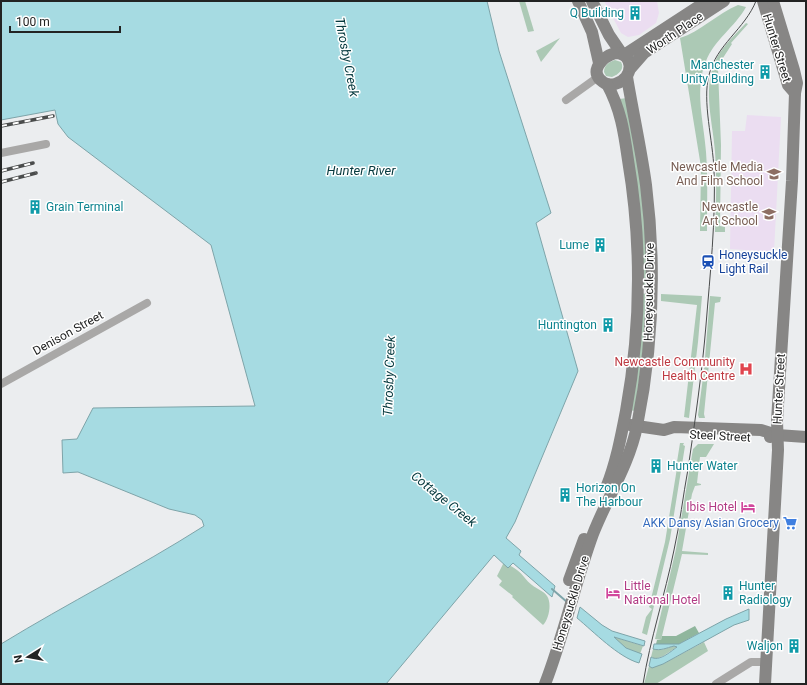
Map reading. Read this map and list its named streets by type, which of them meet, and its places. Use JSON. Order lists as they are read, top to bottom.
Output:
{
  "streets": {
    "main road": [
      "Worth Place",
      "Hunter Street",
      "Honeysuckle Drive",
      "Steel Street"
    ],
    "street": ["Denison Street"]
  },
  "crossings": [
    ["Worth Place", "Honeysuckle Drive"],
    ["Hunter Street", "Steel Street"],
    ["Honeysuckle Drive", "Steel Street"]
  ],
  "water": ["Throsby Creek", "Hunter River", "Cottage Creek"],
  "places": {
    "building": [
      "Q Building",
      "Manchester Unity Building",
      "Grain Terminal",
      "Lume",
      "Huntington",
      "Hunter Water",
      "Horizon On The Harbour",
      "Hunter Radiology",
      "Waljon"
    ],
    "school or university": ["Newcastle Media And Film School", "Newcastle Art School"],
    "station": ["Honeysuckle Light Rail"],
    "hospital": ["Newcastle Community Health Centre"],
    "hotel": ["Ibis Hotel", "Little National Hotel"],
    "supermarket": ["AKK Dansy Asian Grocery"]
  },
  "scale_bar": "100 m",
  "north": "left"
}
